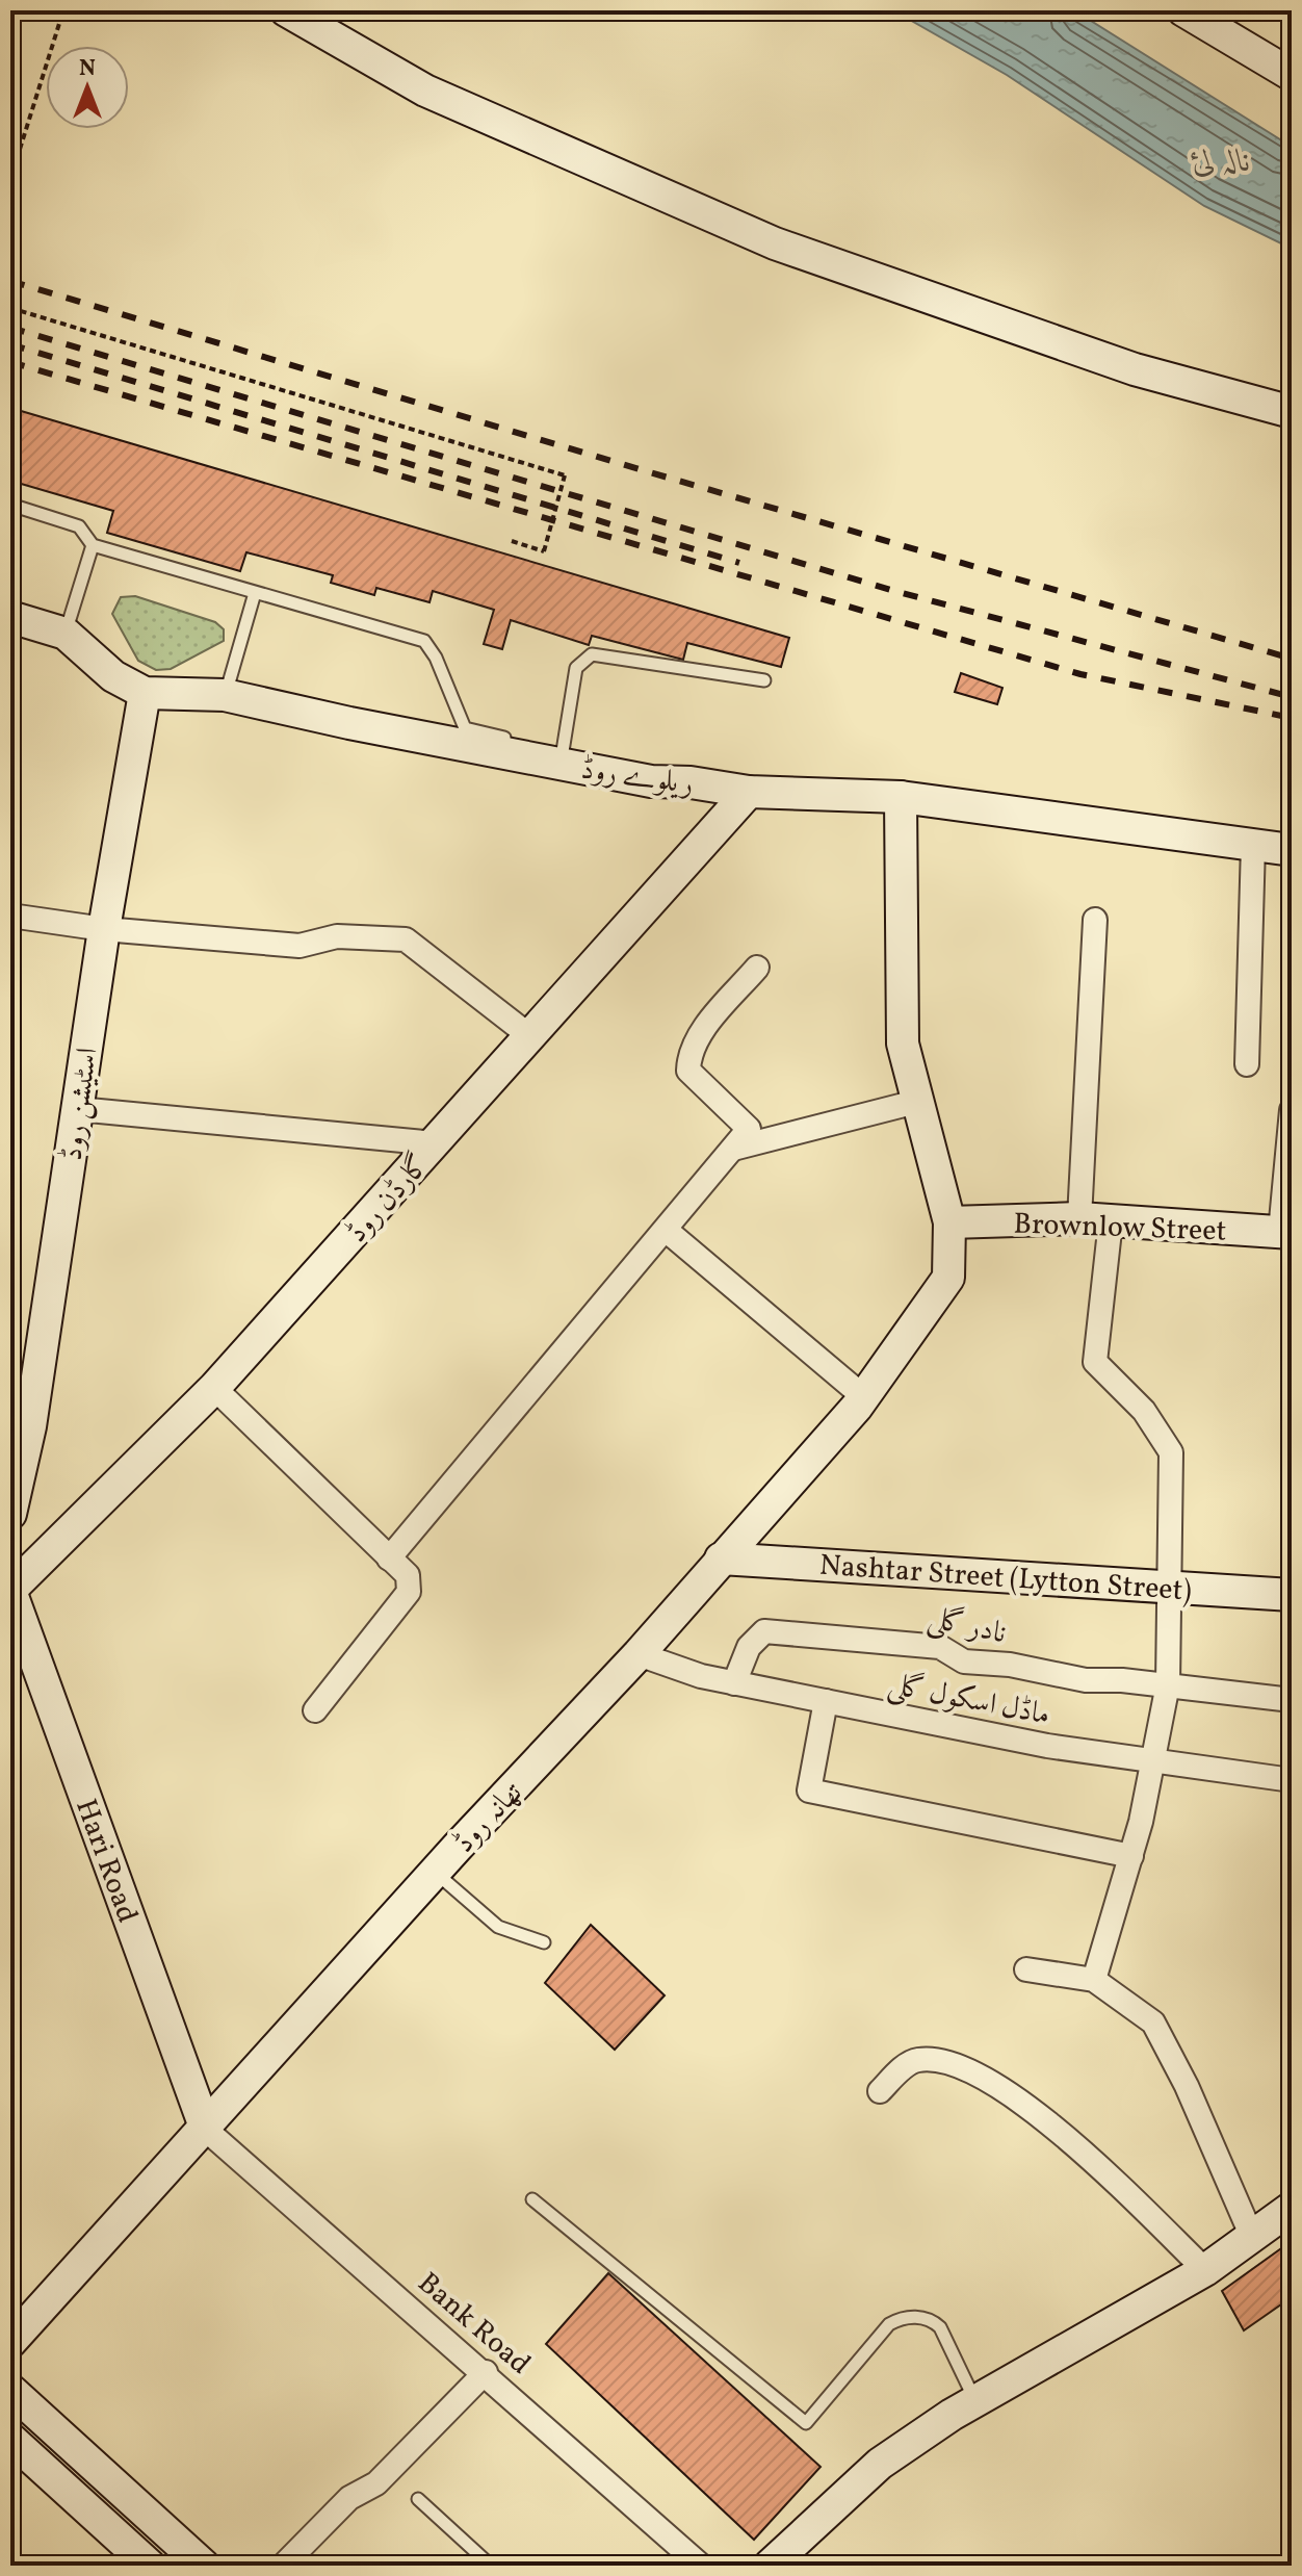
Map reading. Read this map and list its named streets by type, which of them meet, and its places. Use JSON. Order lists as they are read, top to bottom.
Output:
{
  "streets": {
    "street": [
      "ریلوے روڈ",
      "اسٹیشن روڈ",
      "گارڈن روڈ",
      "Brownlow Street",
      "Nashtar Street (Lytton Street)",
      "نادر گلی",
      "ماڈل اسکول گلی",
      "تھانہ روڈ",
      "Hari Road",
      "Bank Road"
    ]
  },
  "crossings": [
    ["ریلوے روڈ", "اسٹیشن روڈ"],
    ["ریلوے روڈ", "گارڈن روڈ"],
    ["گارڈن روڈ", "Hari Road"],
    ["Brownlow Street", "تھانہ روڈ"],
    ["Nashtar Street (Lytton Street)", "تھانہ روڈ"],
    ["نادر گلی", "ماڈل اسکول گلی"],
    ["ماڈل اسکول گلی", "تھانہ روڈ"],
    ["تھانہ روڈ", "Hari Road"],
    ["تھانہ روڈ", "Bank Road"],
    ["Hari Road", "Bank Road"]
  ],
  "water": ["نالہ لئ"],
  "north": "top"
}
